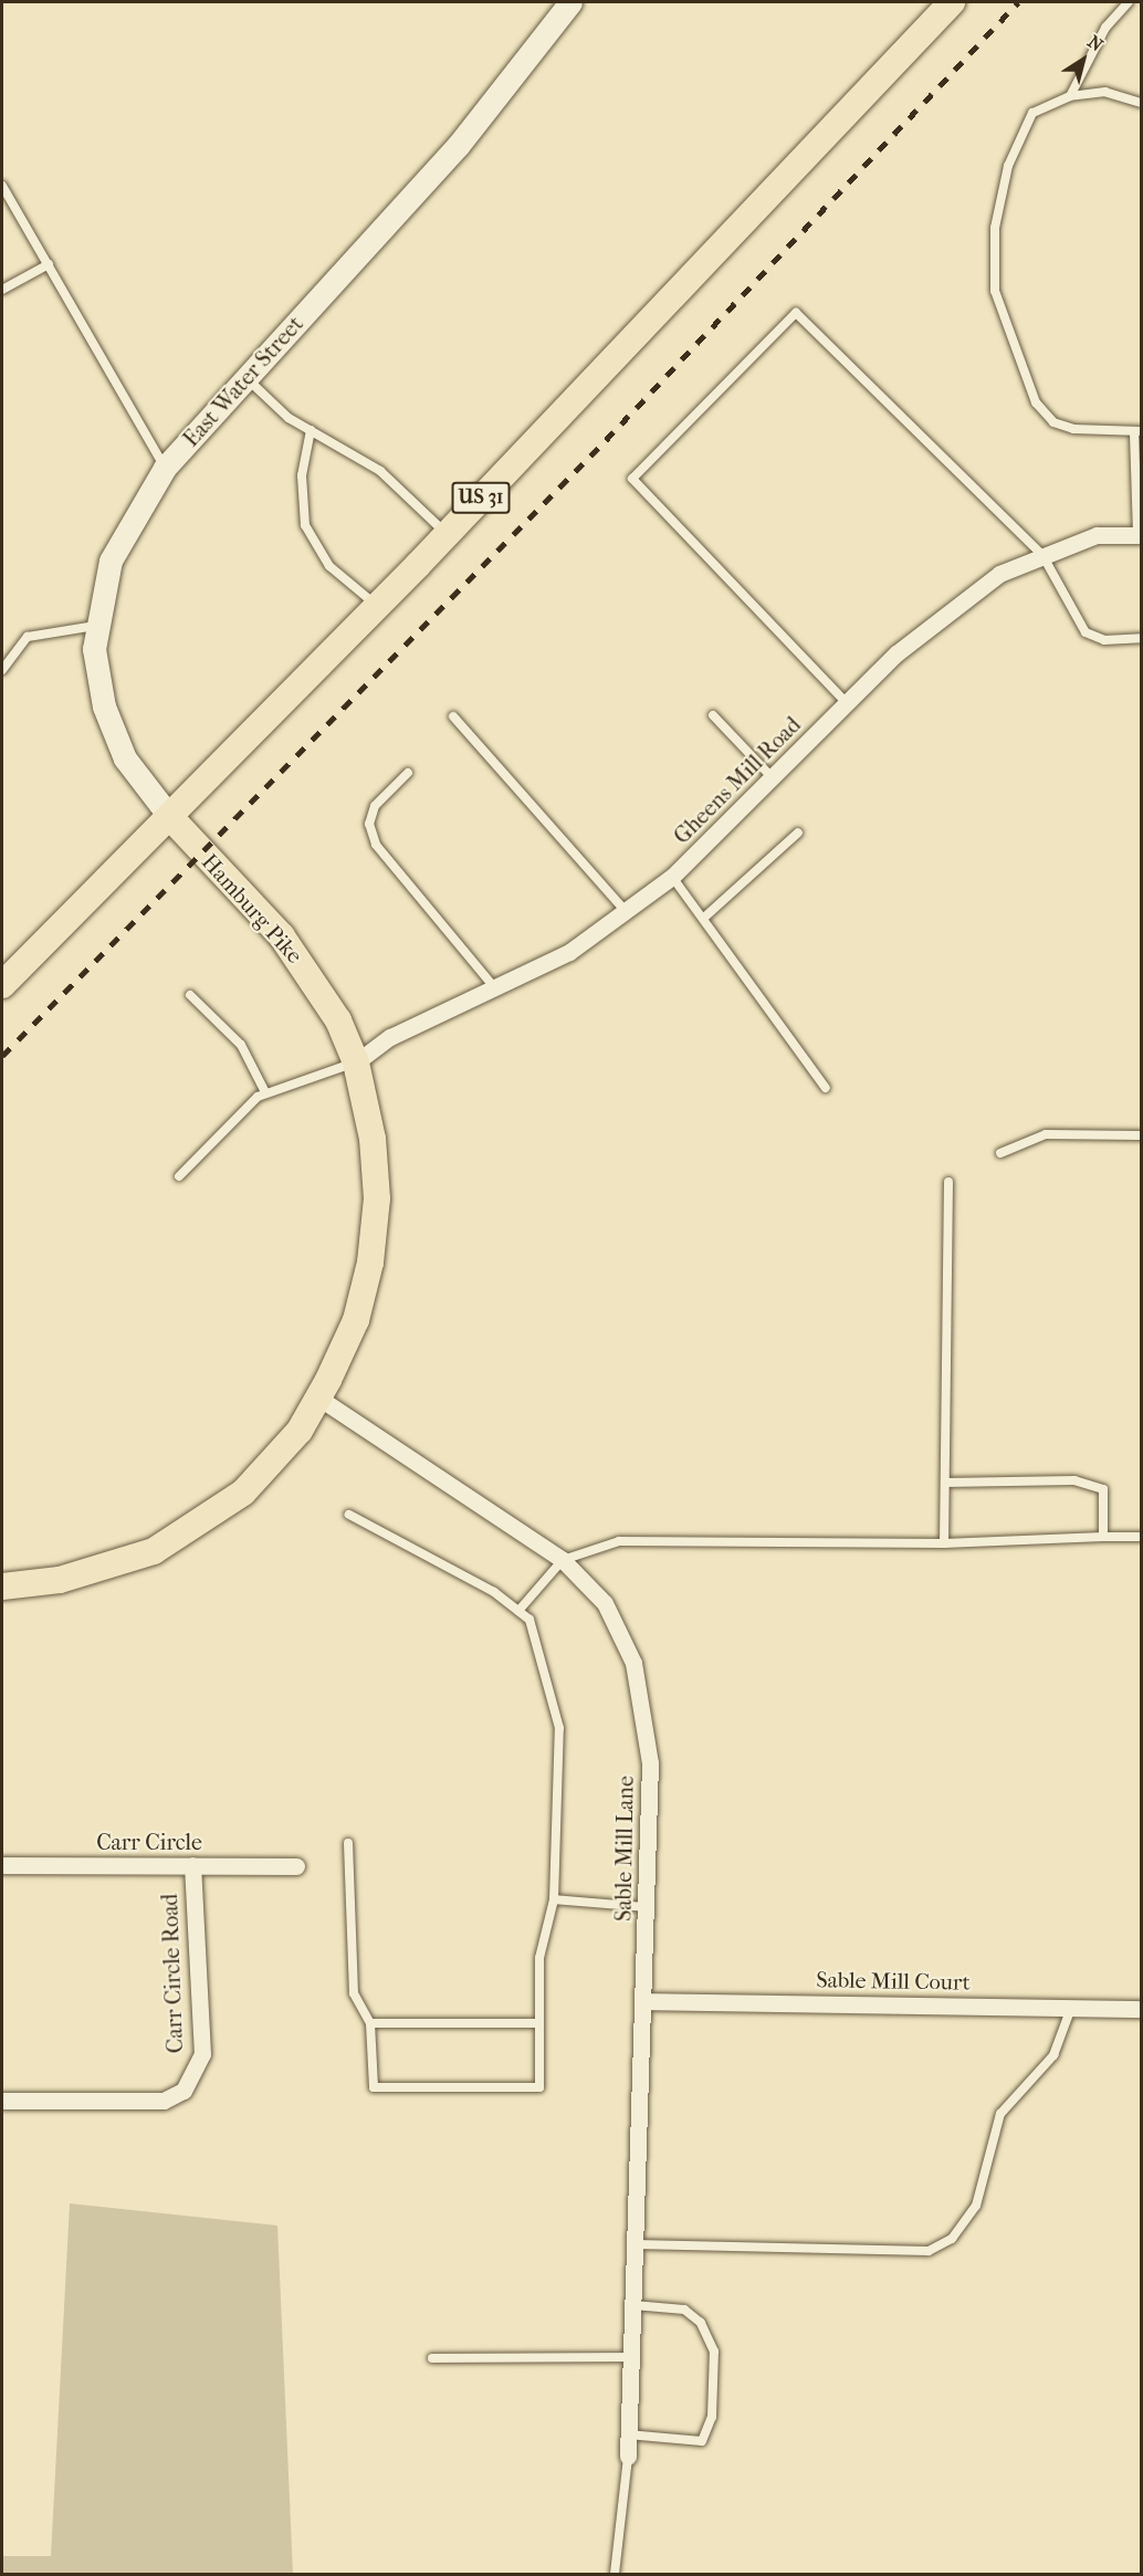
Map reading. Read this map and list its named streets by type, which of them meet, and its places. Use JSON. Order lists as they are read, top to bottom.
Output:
{
  "streets": {
    "main road": ["US 31", "Hamburg Pike"],
    "street": [
      "East Water Street",
      "Gheens Mill Road",
      "Carr Circle",
      "Sable Mill Lane",
      "Carr Circle Road",
      "Sable Mill Court"
    ]
  },
  "crossings": [
    ["East Water Street", "US 31"],
    ["East Water Street", "Hamburg Pike"],
    ["US 31", "Hamburg Pike"],
    ["Gheens Mill Road", "Hamburg Pike"],
    ["Hamburg Pike", "Sable Mill Lane"],
    ["Carr Circle", "Carr Circle Road"],
    ["Sable Mill Lane", "Sable Mill Court"]
  ],
  "north": "top right"
}
